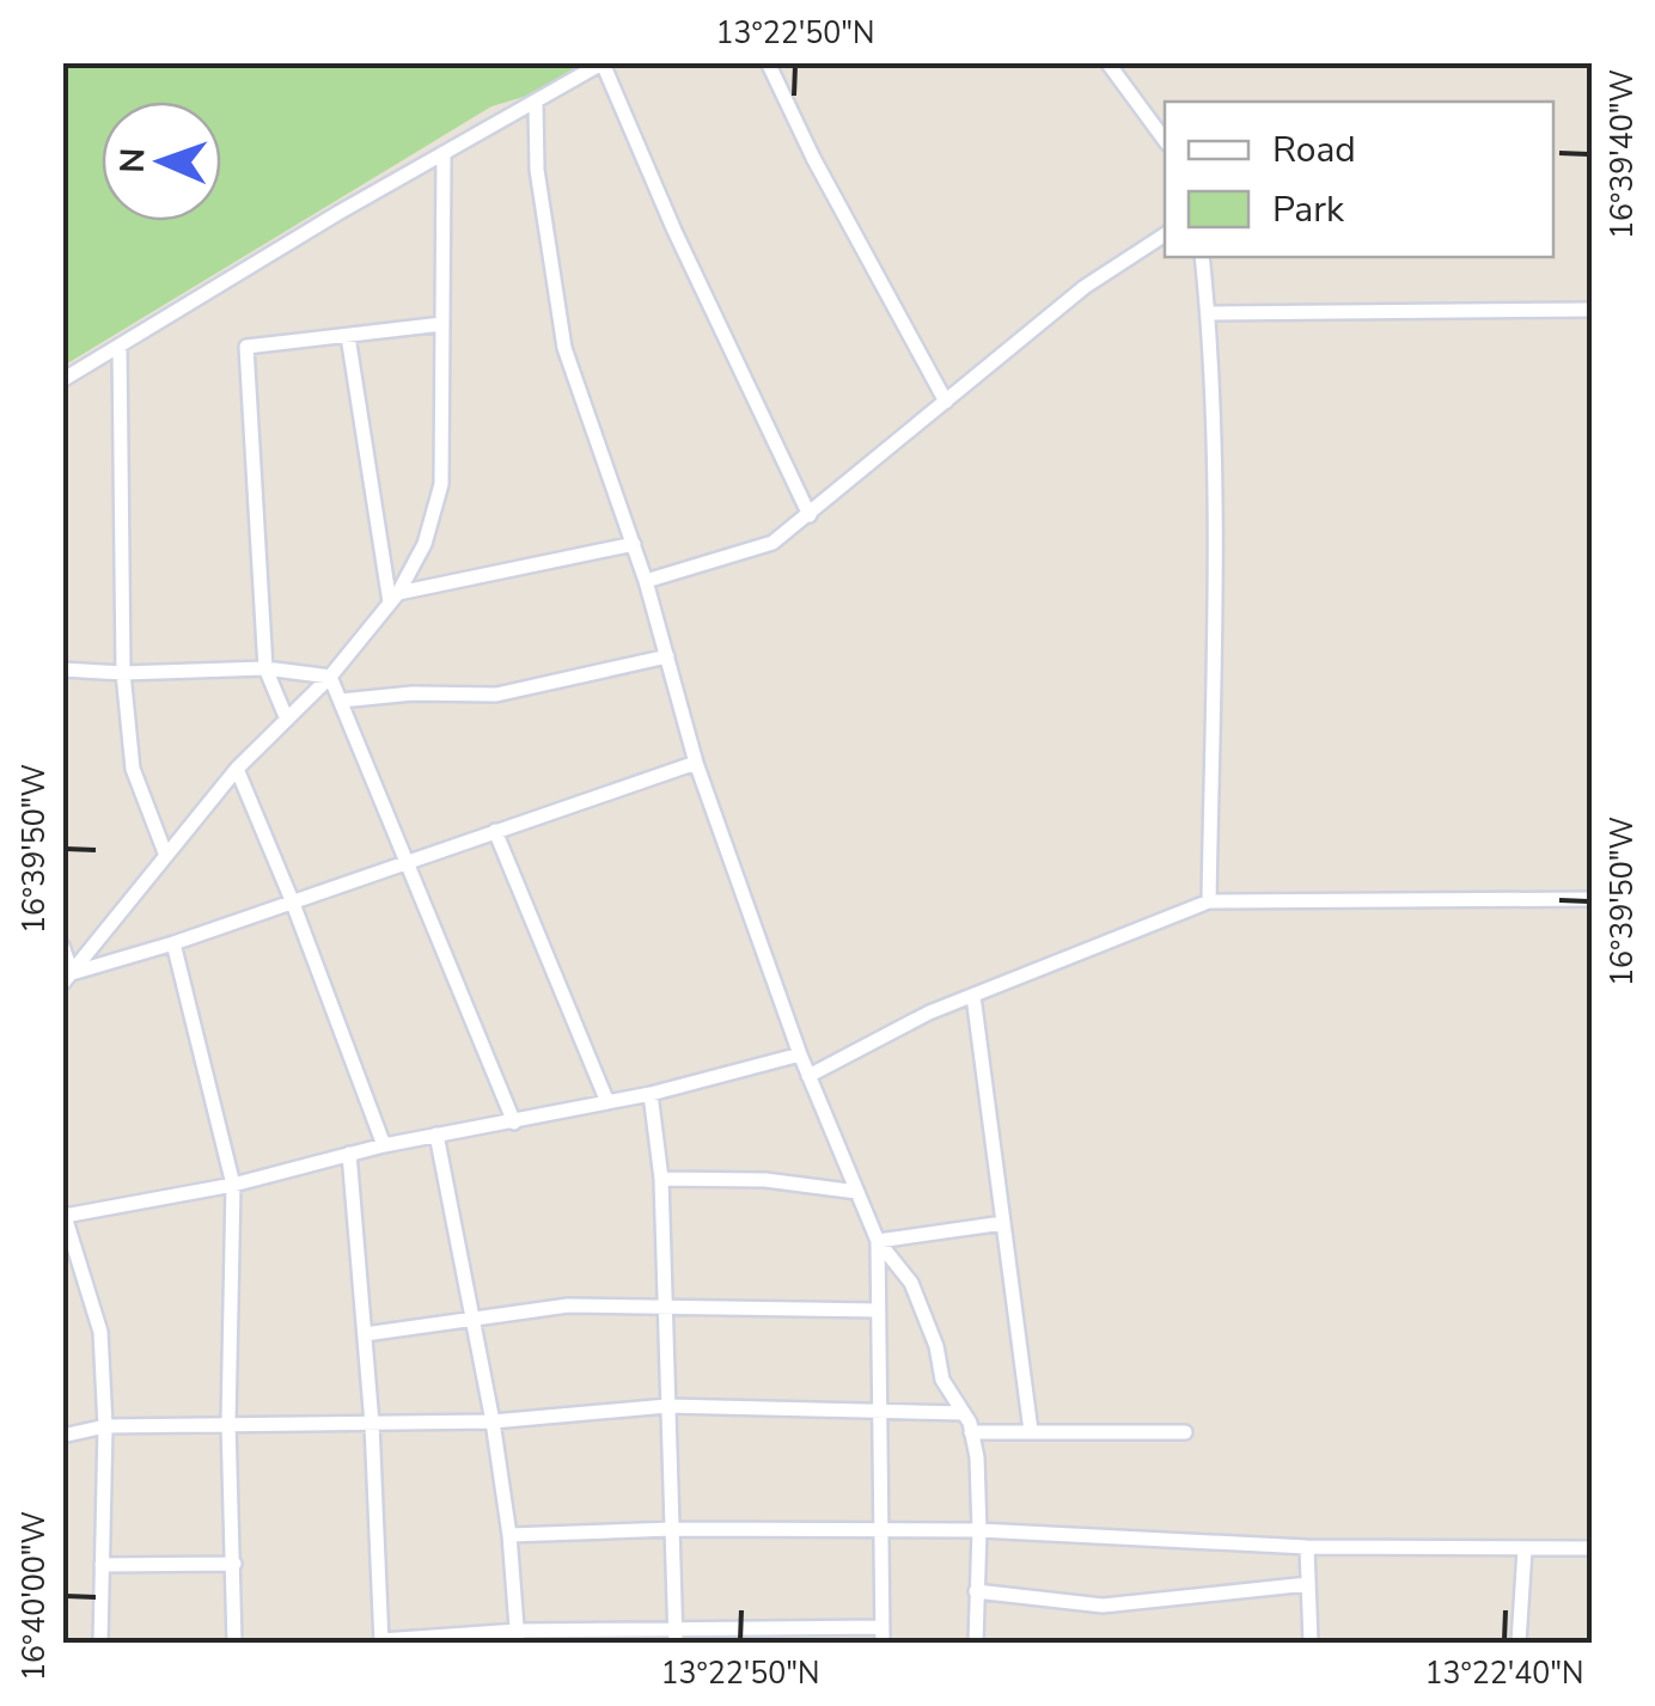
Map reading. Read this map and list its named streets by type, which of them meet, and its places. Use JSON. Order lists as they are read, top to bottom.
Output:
{
  "legend": ["Road", "Park"],
  "north": "left",
  "coordinates": [
    "13°22'50\"N",
    "16°39'40\"W",
    "16°39'50\"W",
    "16°40'00\"W",
    "13°22'40\"N"
  ]
}
